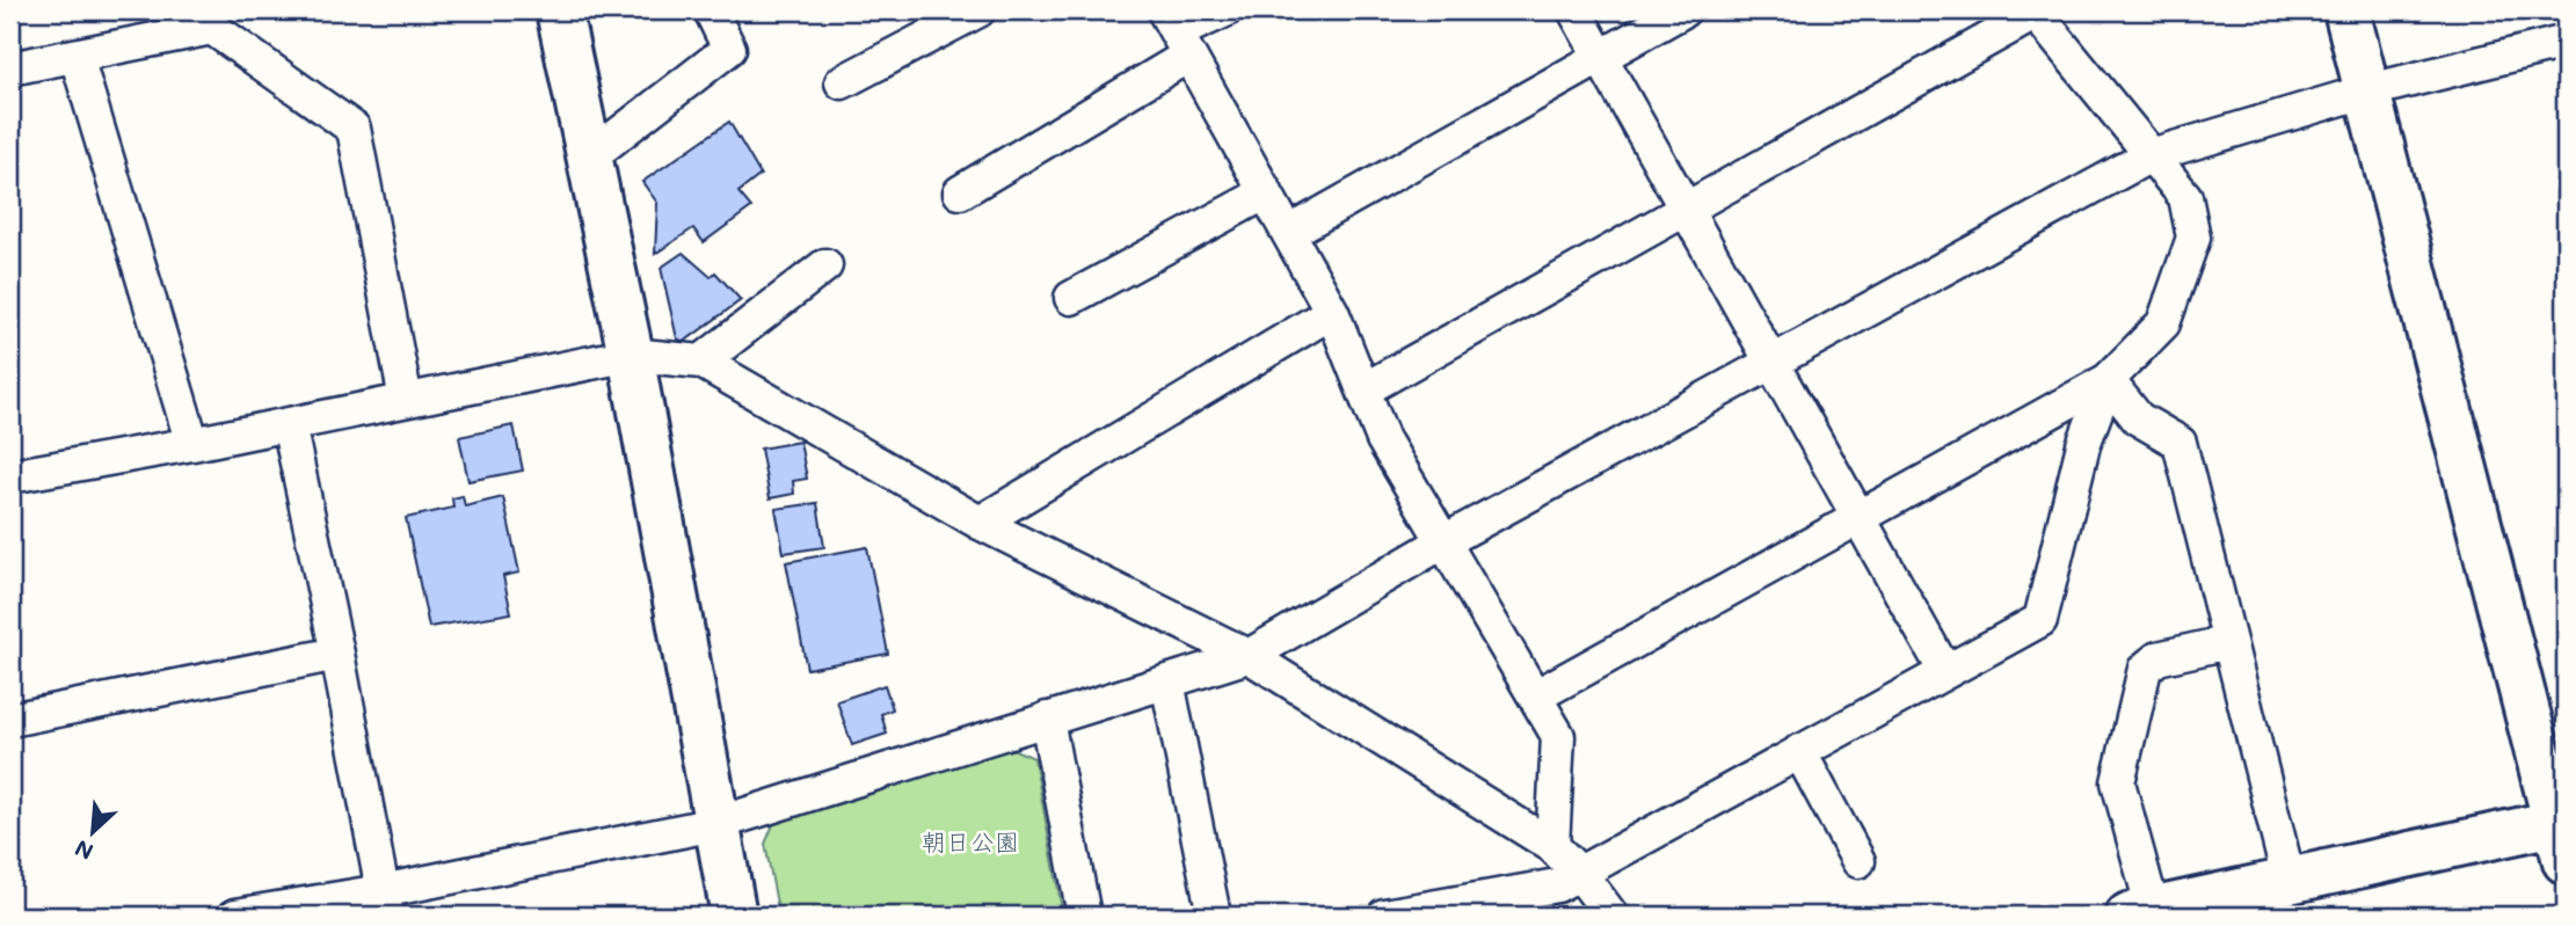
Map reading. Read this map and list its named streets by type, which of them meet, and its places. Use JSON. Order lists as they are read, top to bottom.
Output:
{
  "parks": ["朝日公園"],
  "north": "bottom left"
}
